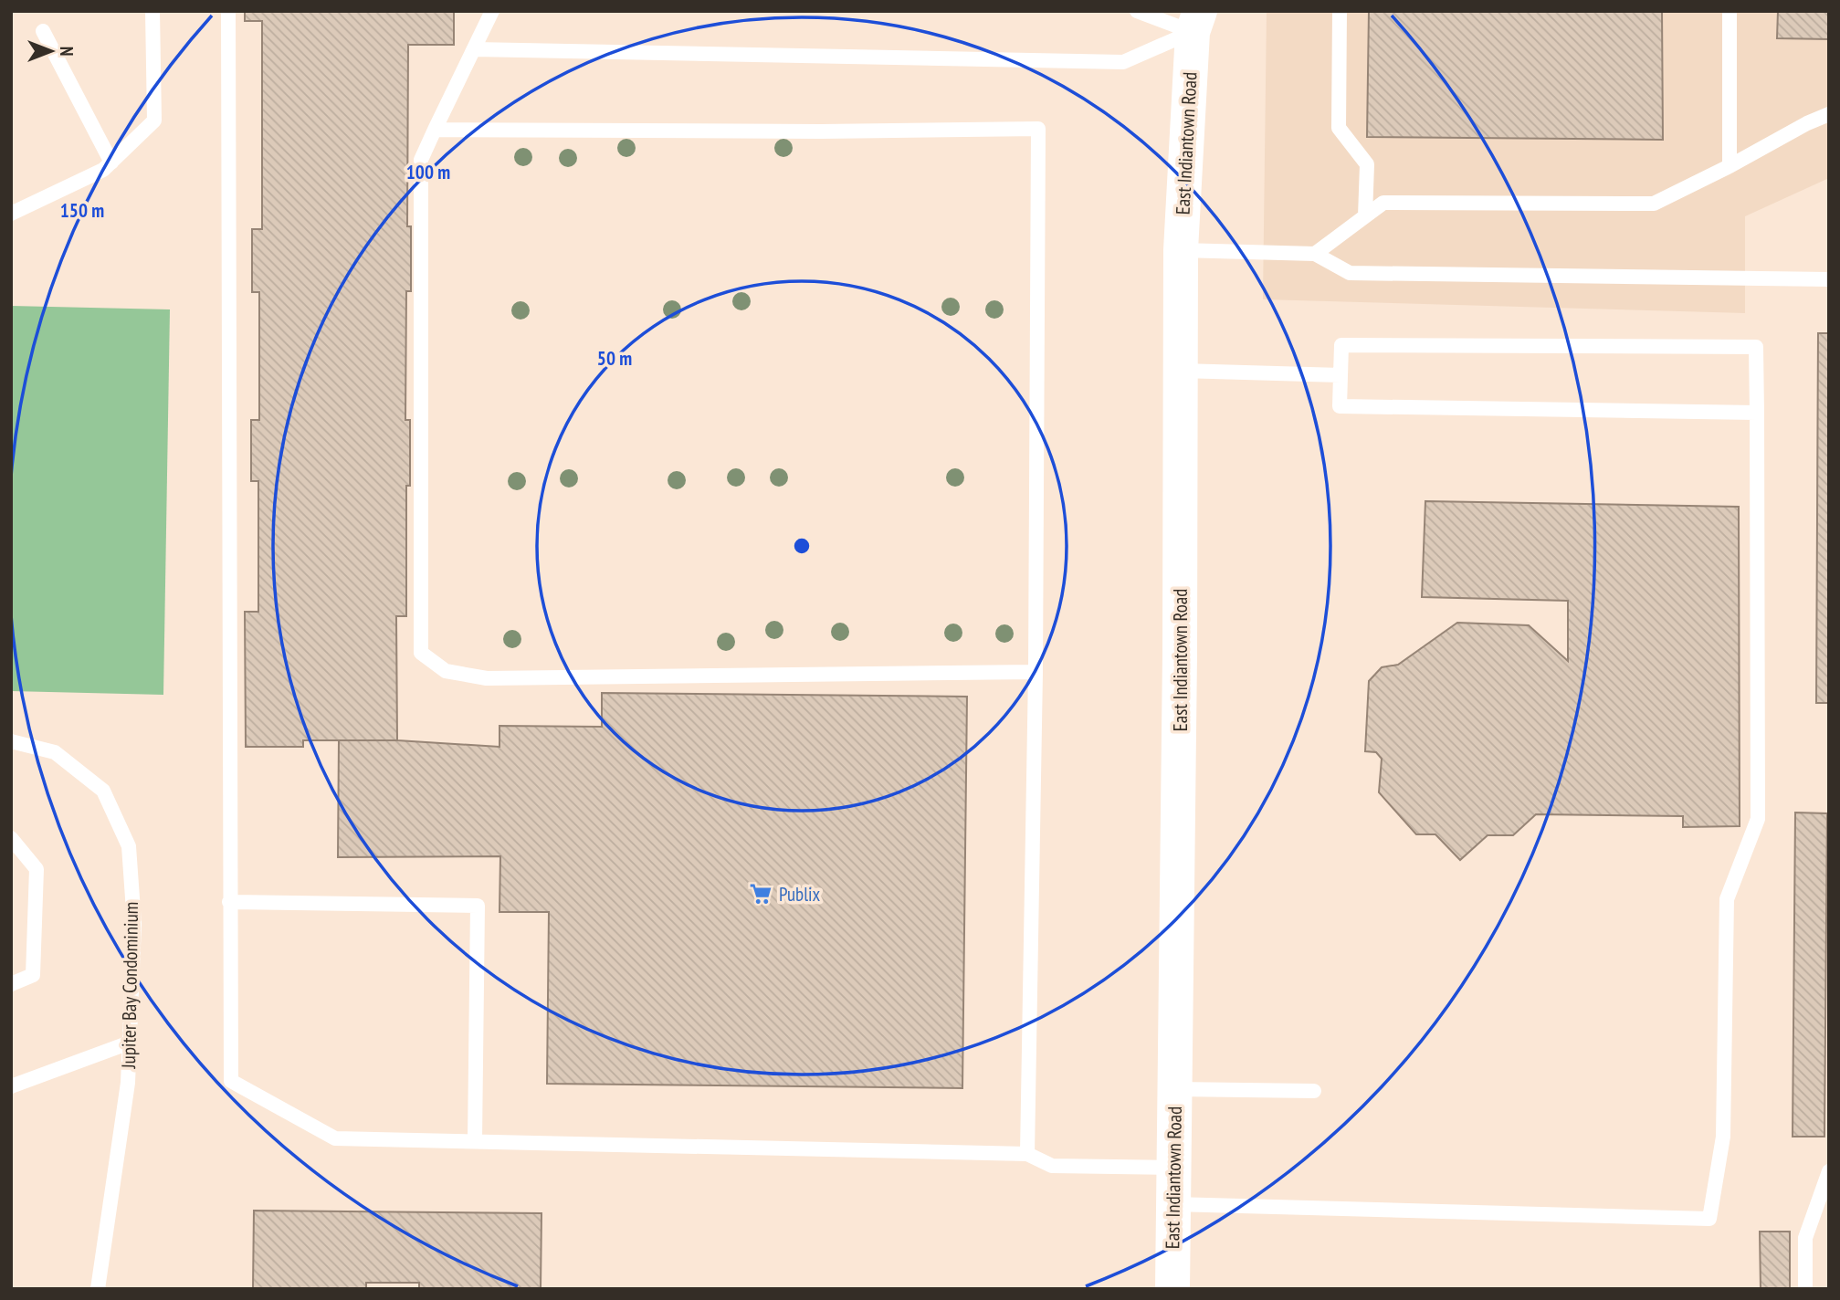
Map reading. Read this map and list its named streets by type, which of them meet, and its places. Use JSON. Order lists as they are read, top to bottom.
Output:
{
  "streets": {
    "street": ["East Indiantown Road"],
    "lane": ["Jupiter Bay Condominium"]
  },
  "places": {
    "supermarket": ["Publix"]
  },
  "north": "right",
  "rings": ["100 m", "150 m", "50 m"]
}
